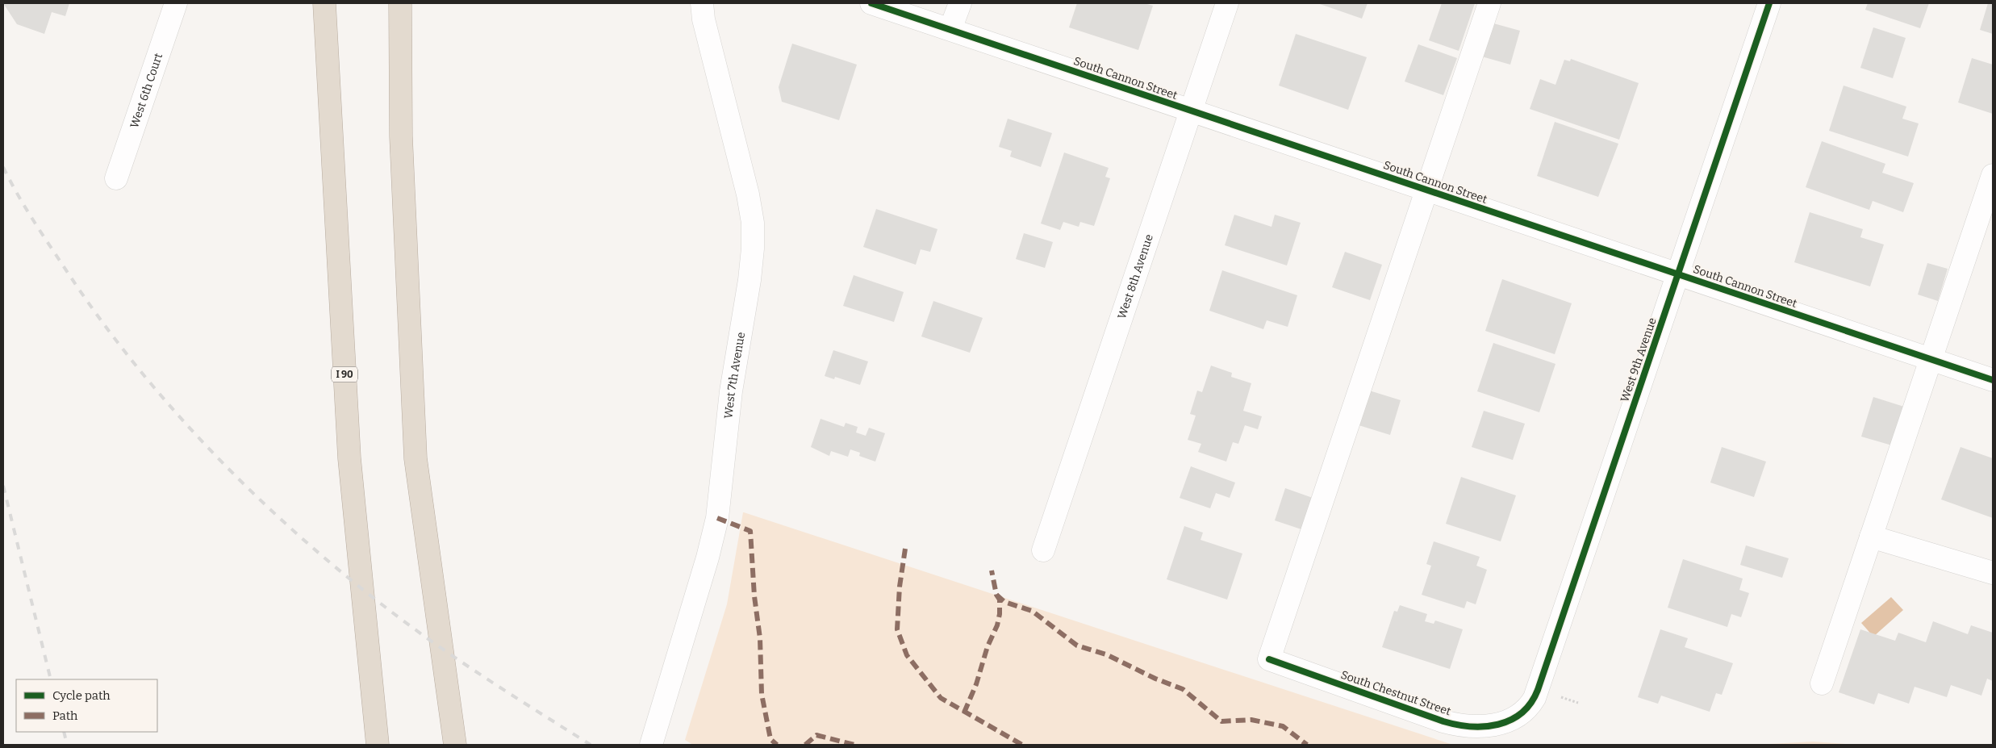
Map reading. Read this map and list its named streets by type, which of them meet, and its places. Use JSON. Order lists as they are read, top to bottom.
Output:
{
  "streets": {
    "highway": ["I 90"],
    "street": [
      "South Cannon Street",
      "West 6th Court",
      "West 8th Avenue",
      "West 9th Avenue",
      "West 7th Avenue",
      "South Chestnut Street"
    ]
  },
  "crossings": [
    ["South Cannon Street", "West 8th Avenue"],
    ["South Cannon Street", "West 9th Avenue"],
    ["South Cannon Street", "South Chestnut Street"],
    ["West 9th Avenue", "South Chestnut Street"]
  ],
  "legend": ["Cycle path", "Path"]
}
